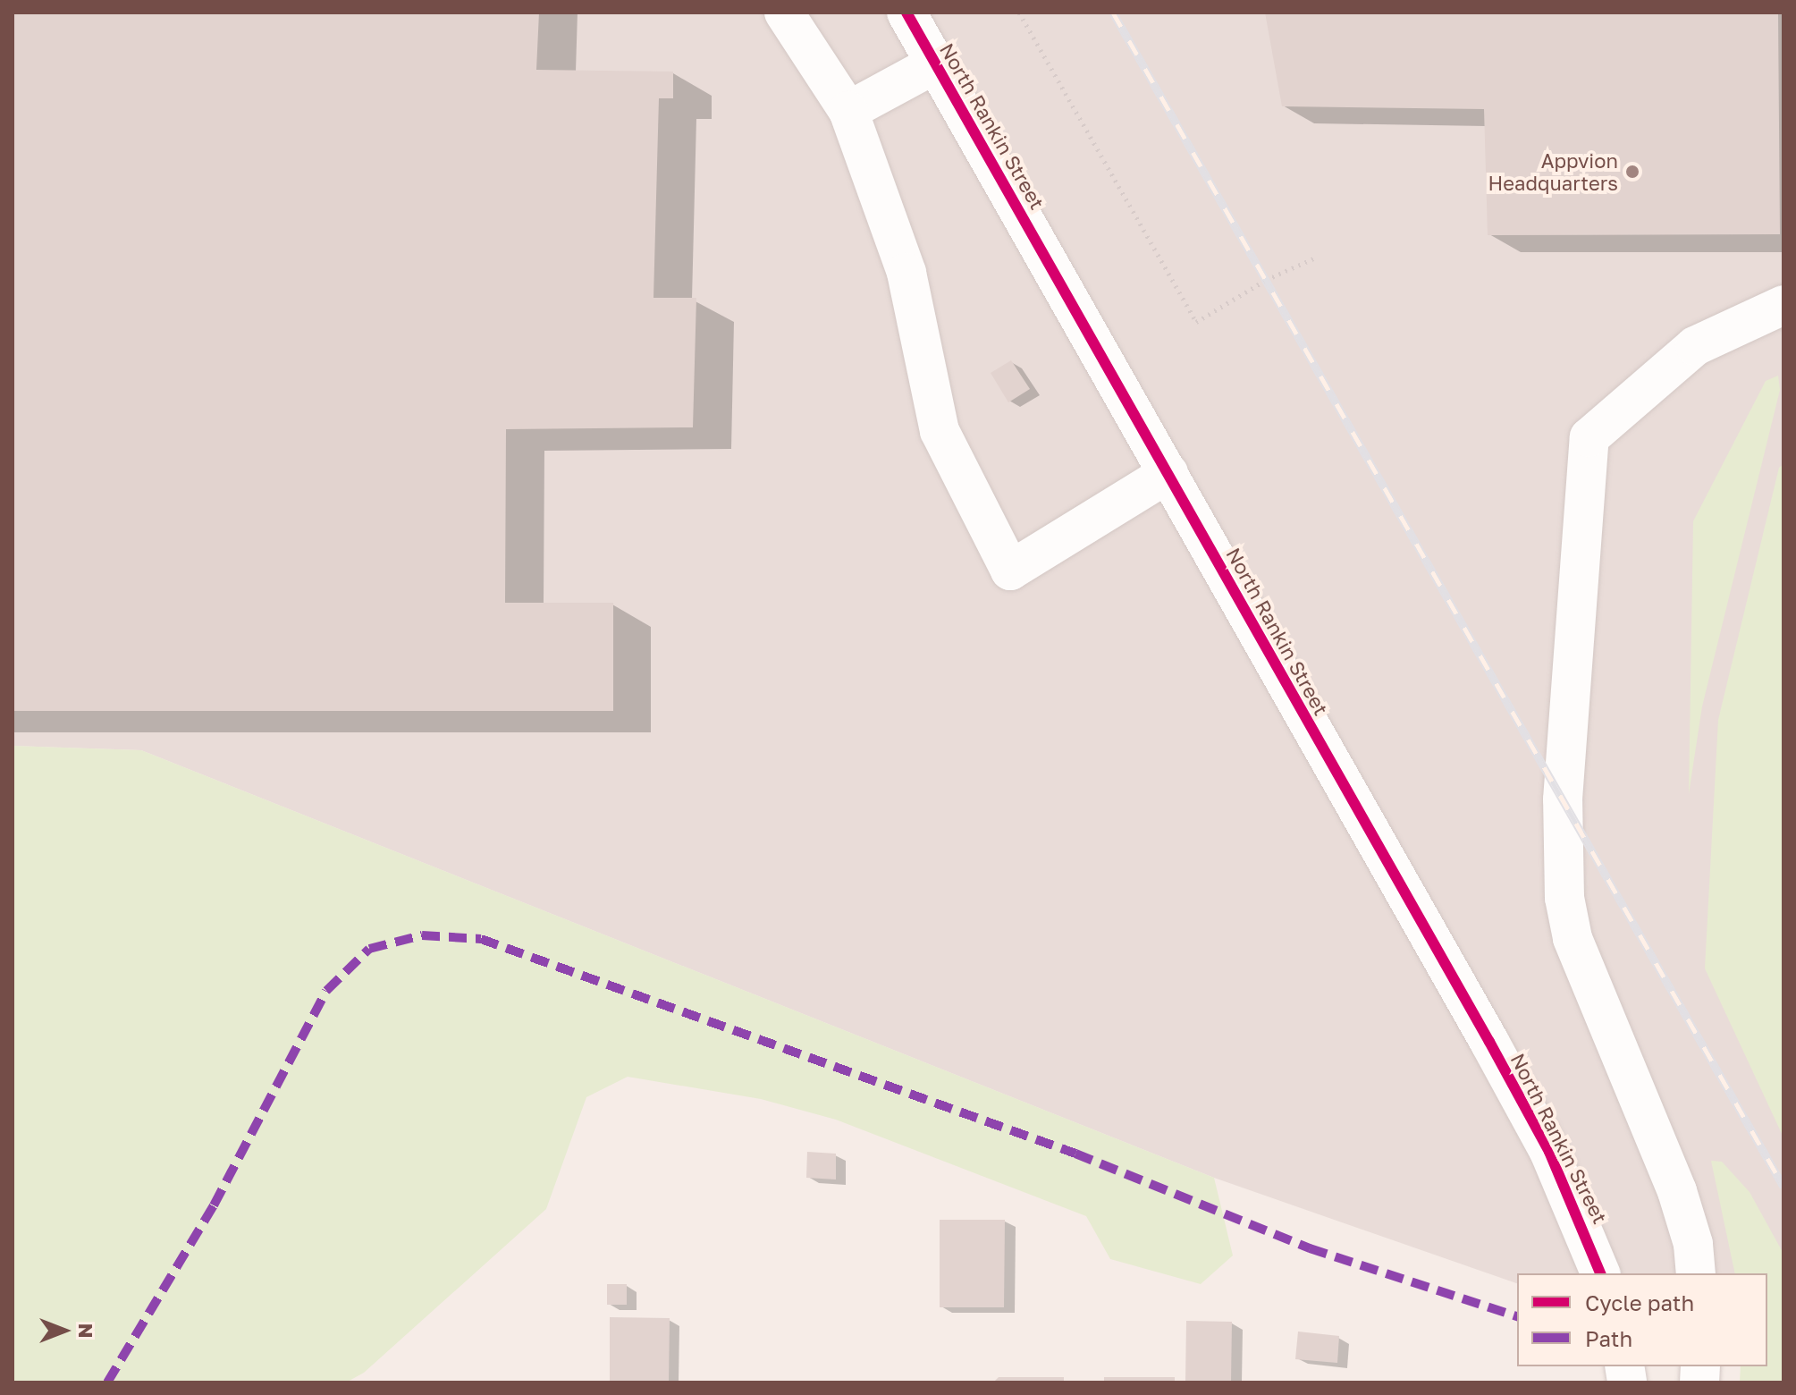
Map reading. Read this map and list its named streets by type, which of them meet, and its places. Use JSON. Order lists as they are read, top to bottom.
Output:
{
  "streets": {
    "street": ["North Rankin Street"]
  },
  "places": ["Appvion Headquarters"],
  "legend": ["Cycle path", "Path"],
  "north": "right"
}
